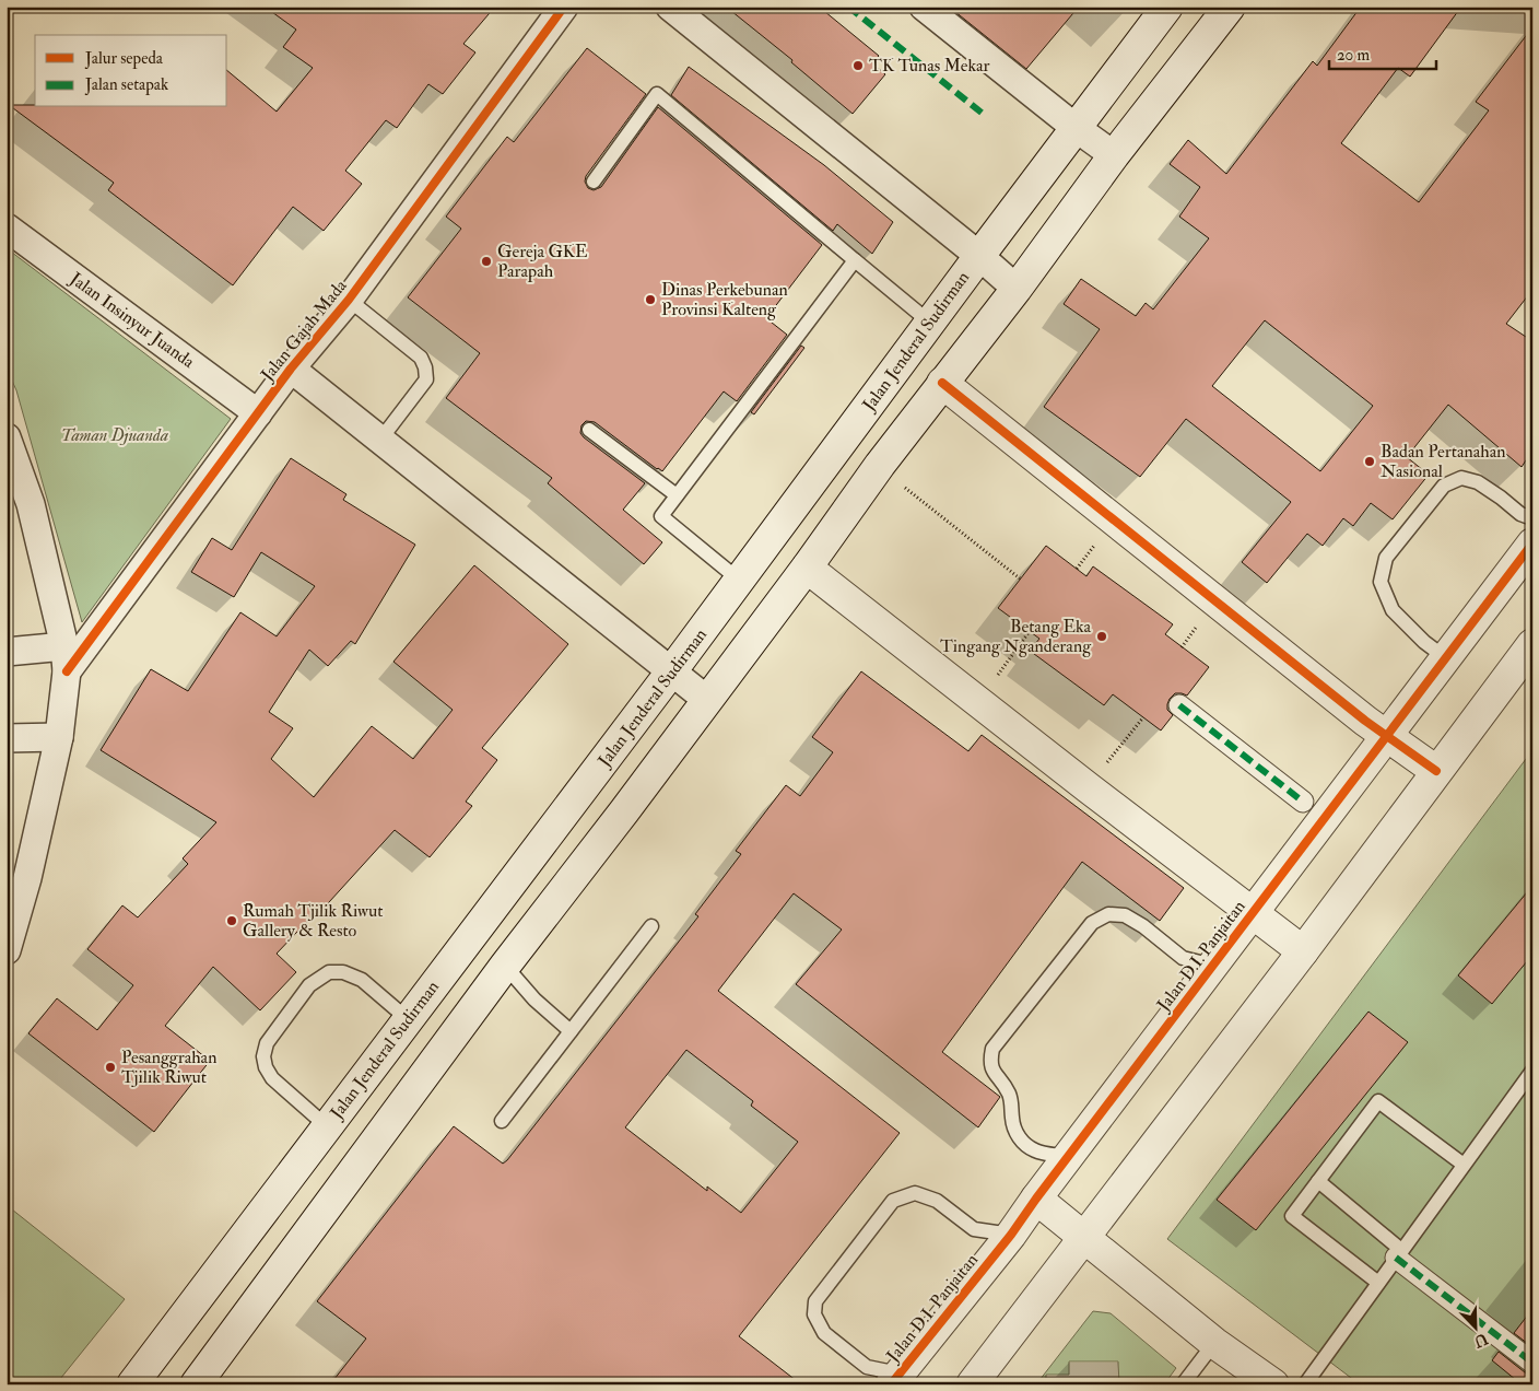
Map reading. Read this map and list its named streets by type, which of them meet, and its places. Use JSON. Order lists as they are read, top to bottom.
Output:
{
  "streets": {
    "main road": ["Jalan Jenderal Sudirman", "Jalan D.I. Panjaitan"],
    "street": ["Jalan Insinyur Juanda", "Jalan Gajah Mada"]
  },
  "crossings": [
    ["Jalan Insinyur Juanda", "Jalan Gajah Mada"]
  ],
  "parks": ["Taman Djuanda"],
  "places": [
    "TK Tunas Mekar",
    "Gereja GKE Parapah",
    "Dinas Perkebunan Provinsi Kalteng",
    "Badan Pertanahan Nasional",
    "Betang Eka Tingang Nganderang",
    "Rumah Tjilik Riwut Gallery & Resto",
    "Pesanggrahan Tjilik Riwut"
  ],
  "legend": ["Jalur sepeda", "Jalan setapak"],
  "scale_bar": "20 m",
  "north": "bottom right"
}
